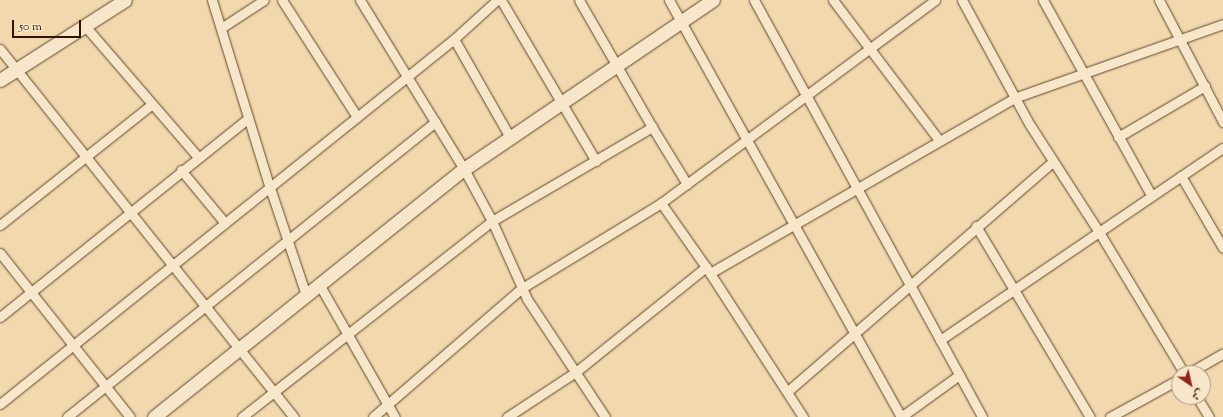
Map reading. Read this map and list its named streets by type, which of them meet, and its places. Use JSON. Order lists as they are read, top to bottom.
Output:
{
  "scale_bar": "50 m",
  "north": "bottom right"
}
